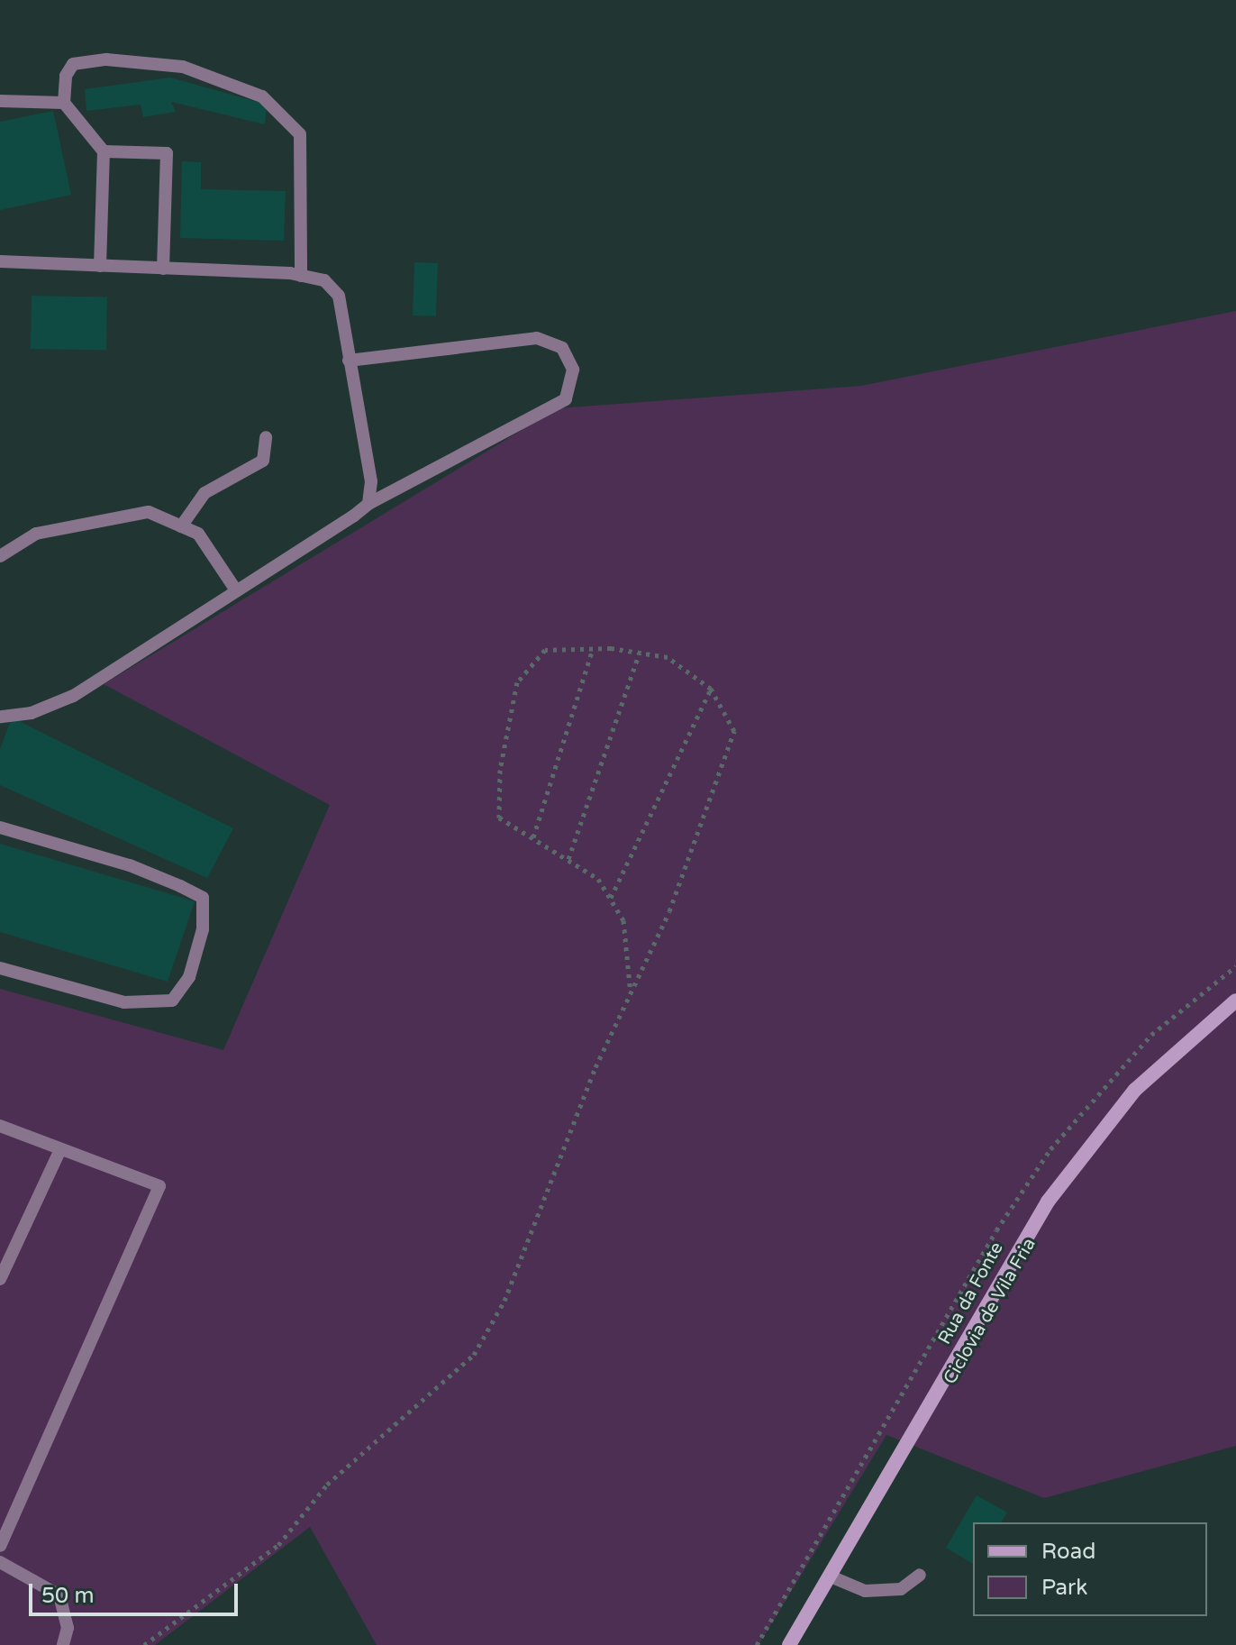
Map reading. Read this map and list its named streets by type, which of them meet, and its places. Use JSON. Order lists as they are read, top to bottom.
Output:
{
  "streets": {
    "main road": ["Rua da Fonte"]
  },
  "legend": ["Road", "Park"],
  "scale_bar": "50 m"
}
